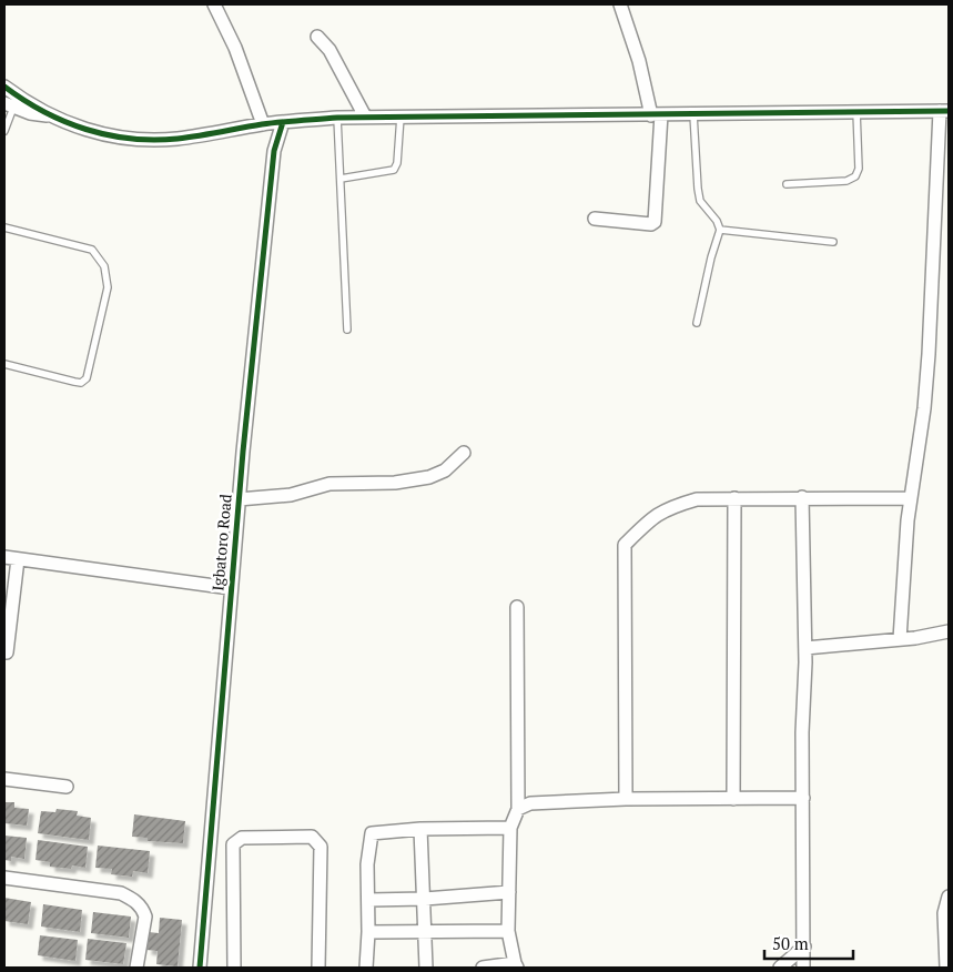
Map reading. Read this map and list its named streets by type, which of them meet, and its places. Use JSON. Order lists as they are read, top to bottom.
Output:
{
  "streets": {
    "street": ["Igbatoro Road"]
  },
  "scale_bar": "50 m"
}
